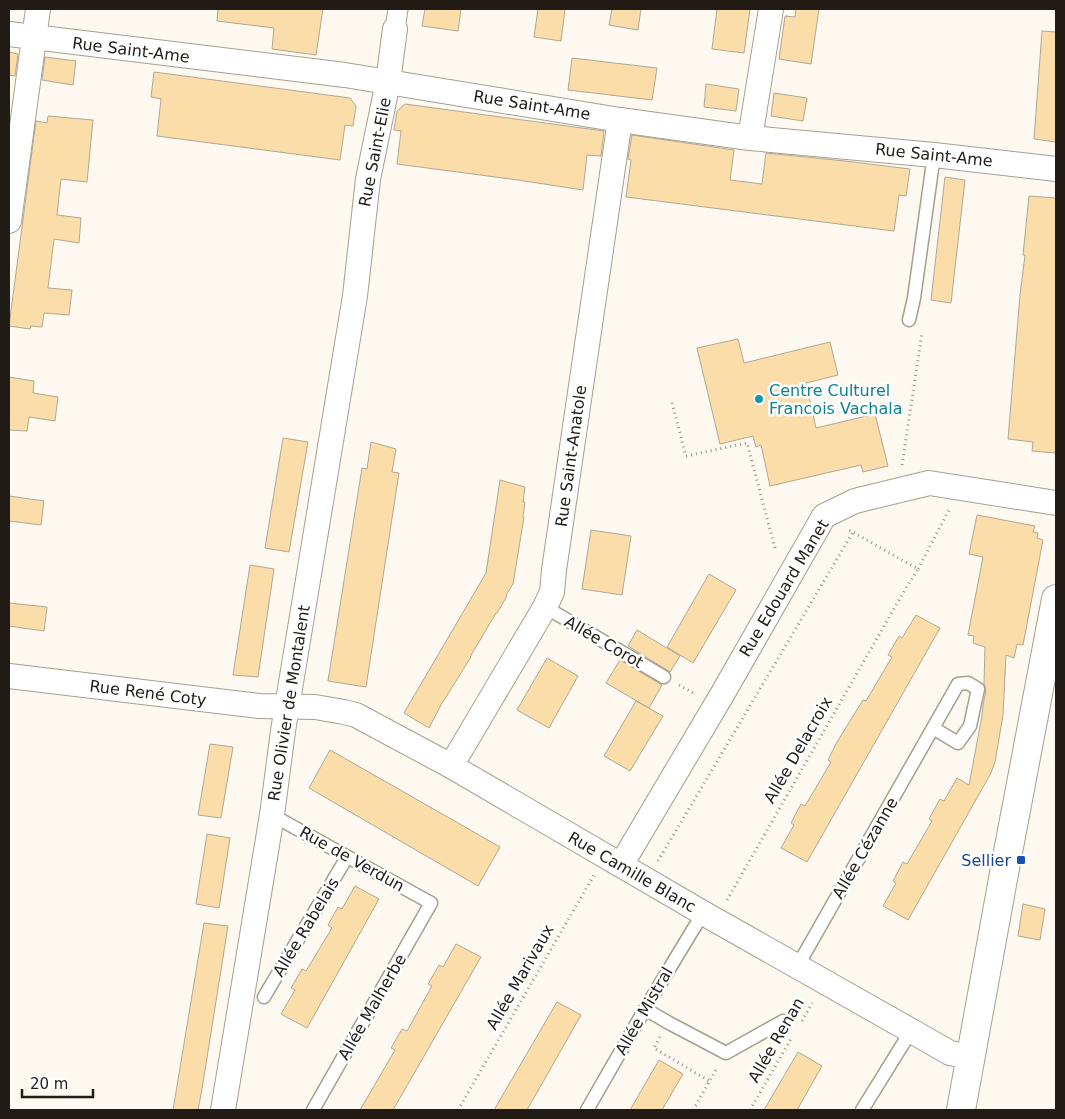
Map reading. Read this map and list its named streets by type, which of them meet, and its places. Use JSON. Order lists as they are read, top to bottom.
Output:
{
  "streets": {
    "street": [
      "Rue Saint-Ame",
      "Rue Saint-Elie",
      "Rue Saint-Anatole",
      "Rue Edouard Manet",
      "Rue René Coty",
      "Rue Olivier de Montalent",
      "Rue Camille Blanc"
    ],
    "lane": [
      "Allée Corot",
      "Allée Cézanne",
      "Rue de Verdun",
      "Allée Rabelais",
      "Allée Malherbe",
      "Allée Mistral"
    ],
    "path": ["Allée Delacroix", "Allée Marivaux", "Allée Renan"]
  },
  "crossings": [
    ["Rue Saint-Ame", "Rue Saint-Elie"],
    ["Rue Saint-Ame", "Rue Saint-Anatole"],
    ["Rue Saint-Elie", "Rue Olivier de Montalent"],
    ["Rue Saint-Anatole", "Allée Corot"],
    ["Rue Saint-Anatole", "Rue Camille Blanc"],
    ["Rue Edouard Manet", "Allée Delacroix"],
    ["Rue Edouard Manet", "Rue Camille Blanc"],
    ["Rue Edouard Manet", "Allée Marivaux"],
    ["Rue René Coty", "Rue Olivier de Montalent"],
    ["Rue René Coty", "Rue Camille Blanc"],
    ["Rue Olivier de Montalent", "Rue de Verdun"],
    ["Rue Olivier de Montalent", "Rue Camille Blanc"],
    ["Allée Delacroix", "Rue Camille Blanc"],
    ["Allée Delacroix", "Allée Mistral"],
    ["Allée Cézanne", "Rue Camille Blanc"],
    ["Rue de Verdun", "Allée Rabelais"],
    ["Rue de Verdun", "Allée Malherbe"],
    ["Rue Camille Blanc", "Allée Marivaux"],
    ["Rue Camille Blanc", "Allée Mistral"],
    ["Rue Camille Blanc", "Allée Renan"]
  ],
  "places": {
    "other": ["Centre Culturel Francois Vachala"],
    "transit": ["Sellier"]
  },
  "scale_bar": "20 m"
}
